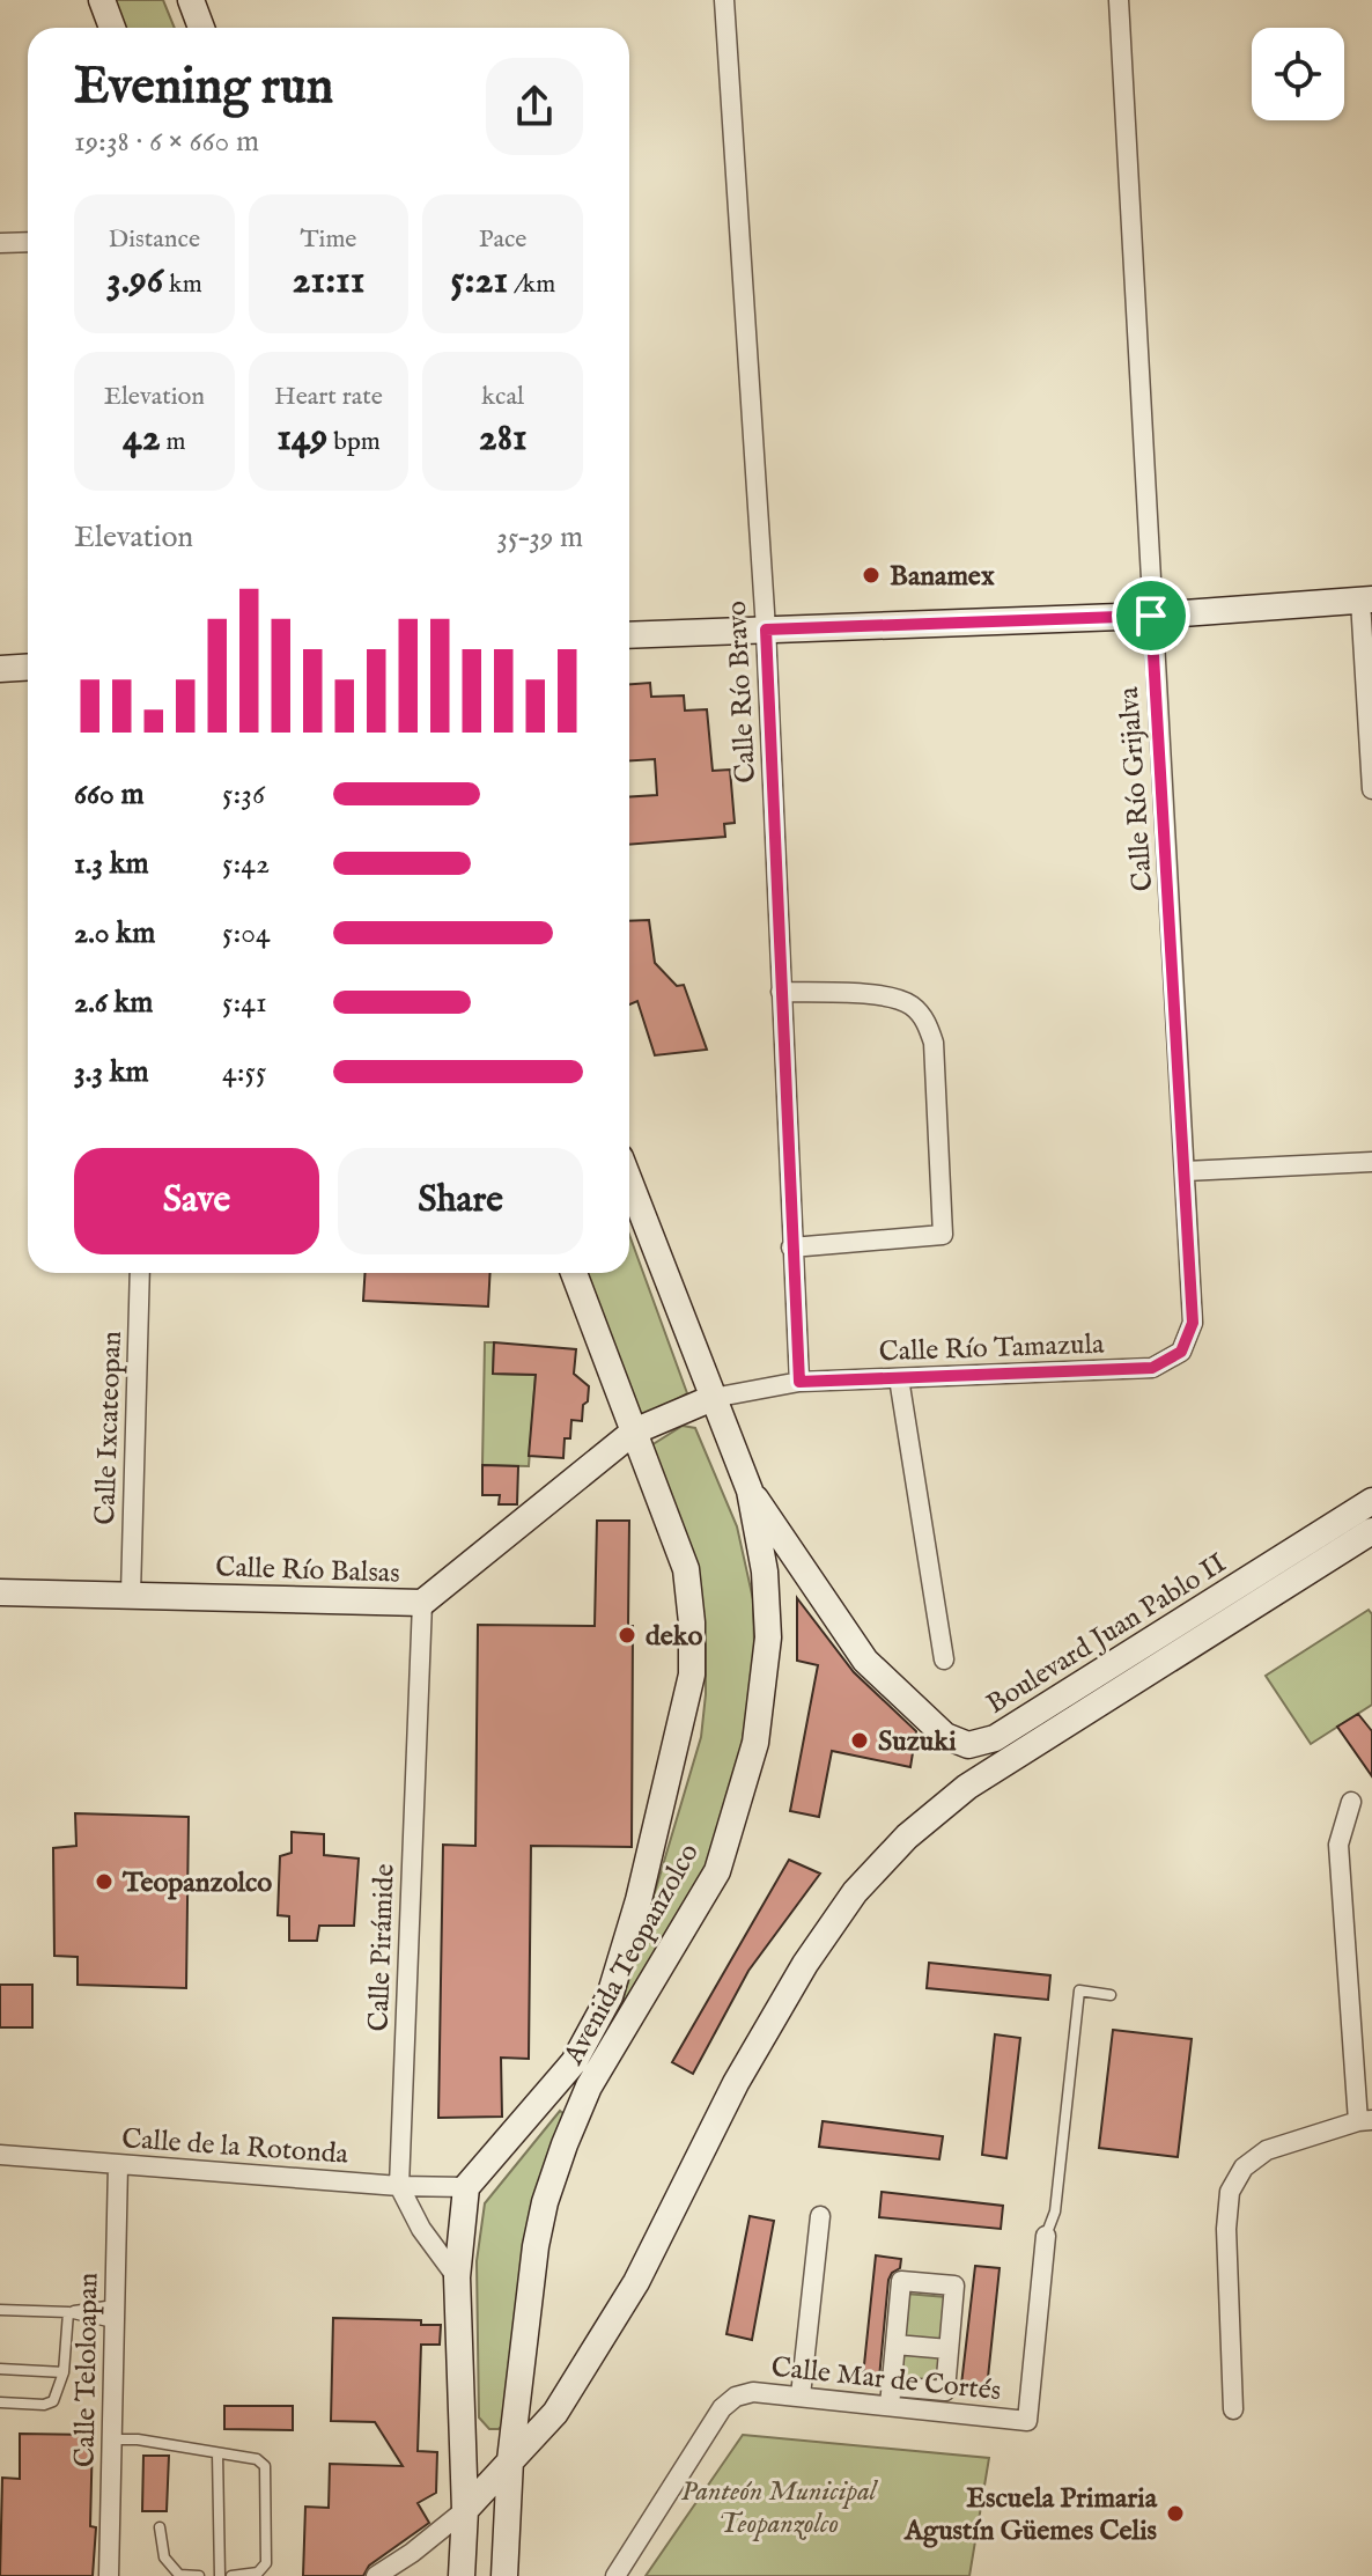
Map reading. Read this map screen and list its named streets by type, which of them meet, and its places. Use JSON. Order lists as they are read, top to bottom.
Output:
{
  "streets": {
    "street": [
      "Calle Río Bravo",
      "Calle Río Grijalva",
      "Calle Río Tamazula",
      "Calle Ixcateopan",
      "Calle Río Balsas",
      "Boulevard Juan Pablo II",
      "Calle Pirámide",
      "Avenida Teopanzolco",
      "Calle de la Rotonda",
      "Calle Teloloapan",
      "Calle Mar de Cortés"
    ]
  },
  "crossings": [
    ["Calle Río Bravo", "Calle Río Tamazula"],
    ["Calle Río Grijalva", "Calle Río Tamazula"],
    ["Calle Río Tamazula", "Calle Río Balsas"],
    ["Calle Río Tamazula", "Avenida Teopanzolco"],
    ["Calle Ixcateopan", "Calle Río Balsas"],
    ["Calle Río Balsas", "Calle Pirámide"],
    ["Calle Río Balsas", "Avenida Teopanzolco"],
    ["Boulevard Juan Pablo II", "Avenida Teopanzolco"],
    ["Calle Pirámide", "Calle de la Rotonda"],
    ["Avenida Teopanzolco", "Calle de la Rotonda"],
    ["Calle de la Rotonda", "Calle Teloloapan"]
  ],
  "parks": ["Panteón Municipal Teopanzolco"],
  "places": [
    "Banamex",
    "deko",
    "Suzuki",
    "Teopanzolco",
    "Escuela Primaria Agustín Güemes Celis"
  ],
  "page": {
    "heading": ["Evening run", "19:38 · 6 × 660 m"],
    "stats": [
      ["Distance", "3.96 km"],
      ["Time", "21:11"],
      ["Pace", "5:21 /km"],
      ["Elevation", "42 m"],
      ["Heart rate", "149 bpm"],
      ["kcal", "281"]
    ],
    "chart": ["Elevation", "35–39 m"],
    "list": [
      {
        "name": "660 m",
        "note": "5:36"
      },
      {
        "name": "1.3 km",
        "note": "5:42"
      },
      {
        "name": "2.0 km",
        "note": "5:04"
      },
      {
        "name": "2.6 km",
        "note": "5:41"
      },
      {
        "name": "3.3 km",
        "note": "4:55"
      }
    ],
    "buttons": ["Save", "Share"]
  }
}
